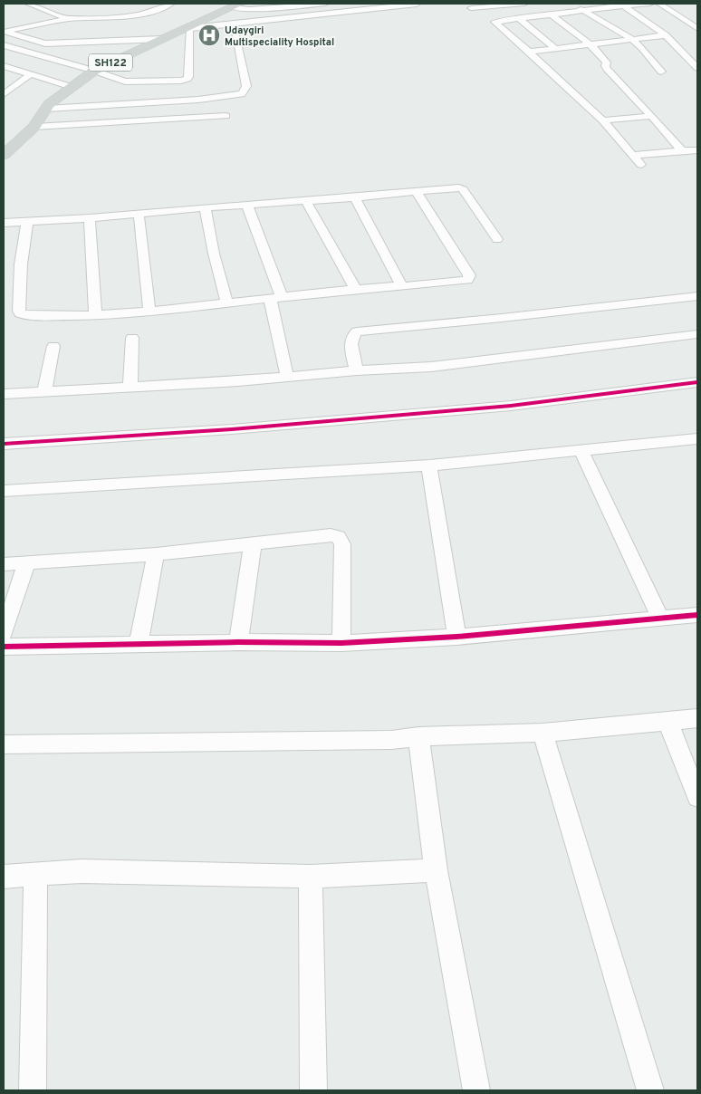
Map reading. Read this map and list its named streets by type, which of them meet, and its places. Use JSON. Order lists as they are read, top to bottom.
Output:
{
  "streets": {
    "main road": ["SH122"]
  },
  "places": {
    "hospital": ["Udaygiri Multispeciality Hospital"]
  }
}
